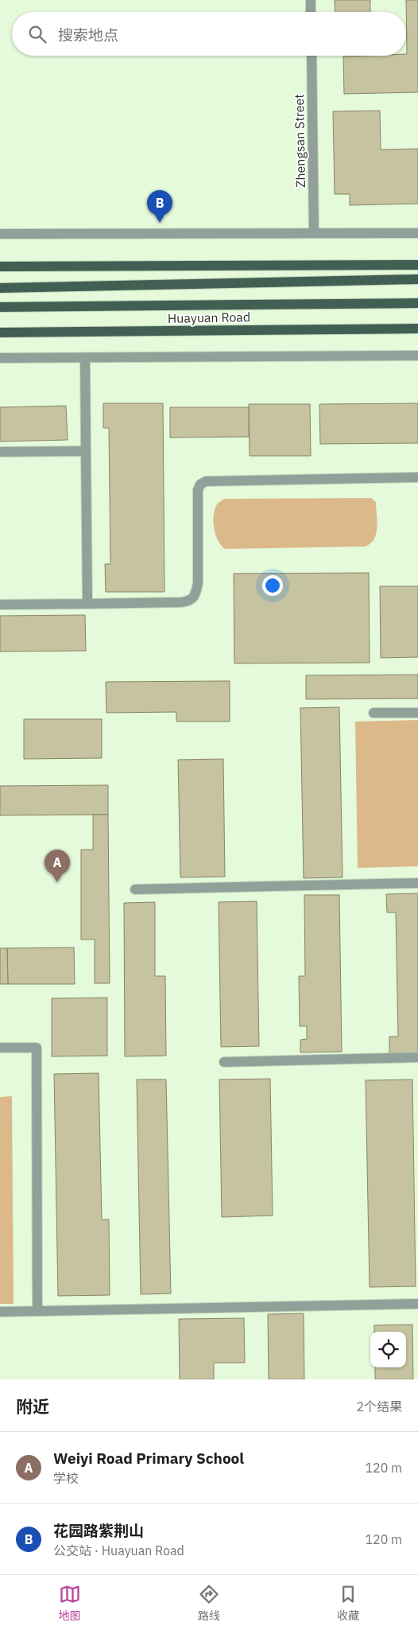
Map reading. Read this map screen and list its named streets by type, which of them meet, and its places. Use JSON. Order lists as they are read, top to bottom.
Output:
{
  "streets": {
    "main road": ["Huayuan Road"],
    "street": ["Zhengsan Street"]
  },
  "page": {
    "search": "搜索地点",
    "pins": ["B", "A"],
    "heading": ["附近", "2个结果"],
    "list": [
      {
        "mark": "A",
        "name": "Weiyi Road Primary School",
        "note": "学校",
        "value": "120 m"
      },
      {
        "mark": "B",
        "name": "花园路紫荆山",
        "note": "公交站 · Huayuan Road",
        "value": "120 m"
      }
    ],
    "nav": ["地图", "路线", "收藏"]
  }
}
